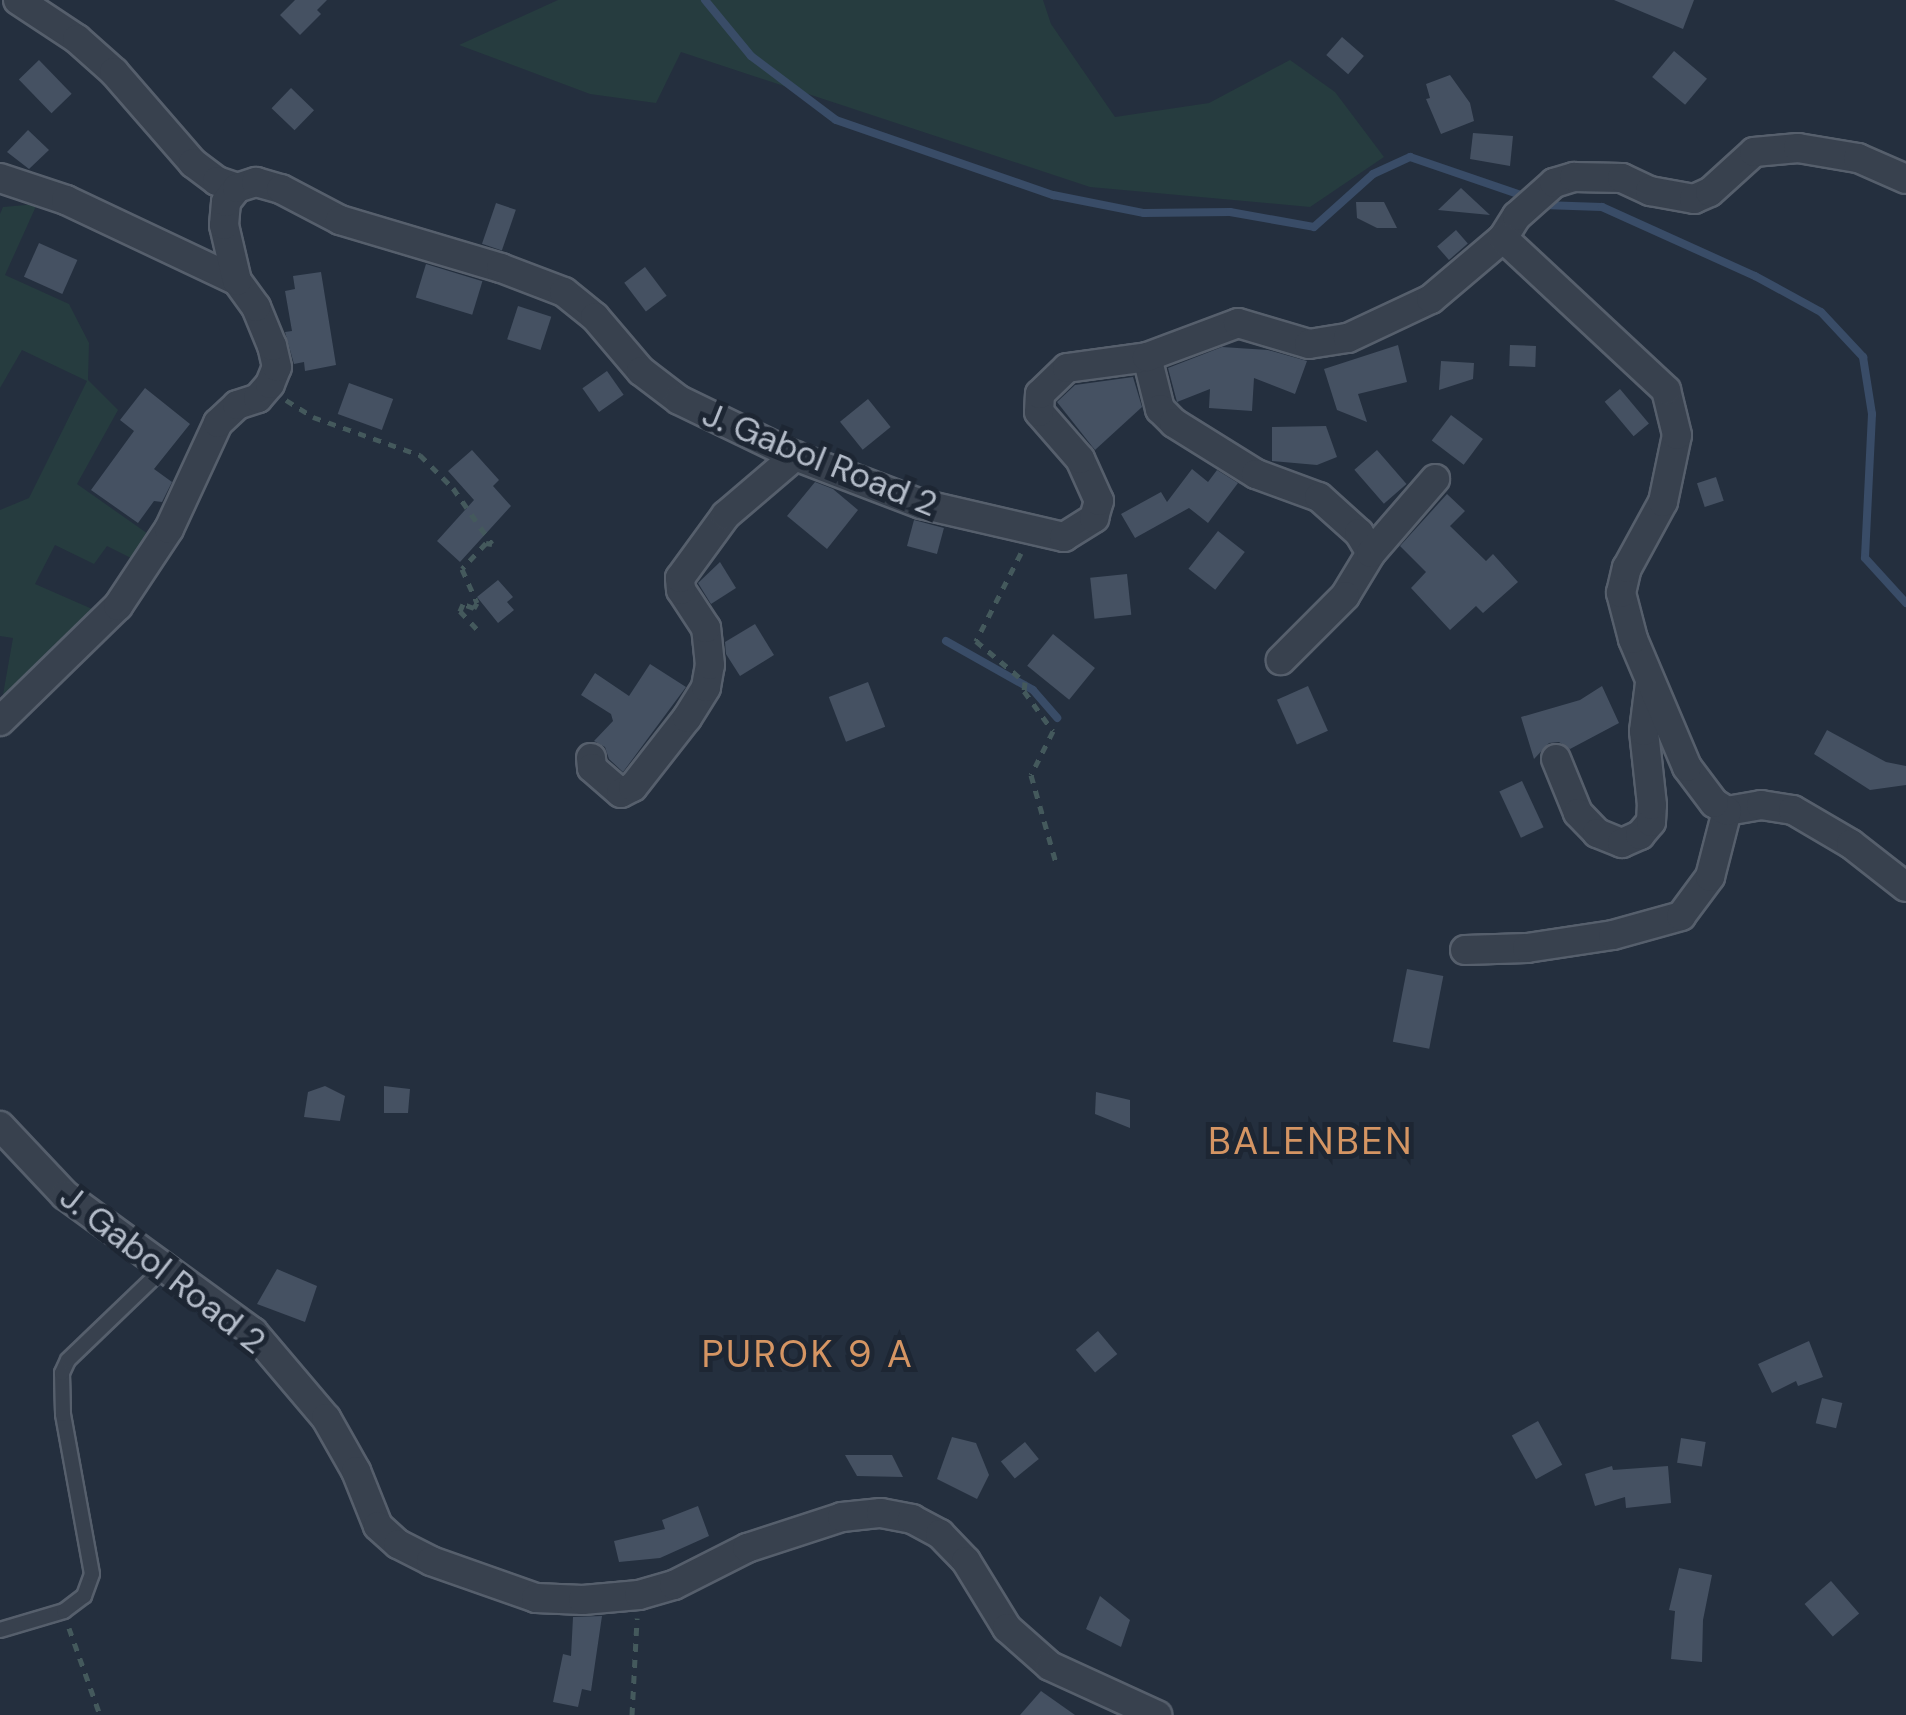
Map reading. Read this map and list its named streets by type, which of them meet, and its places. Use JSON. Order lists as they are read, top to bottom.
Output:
{
  "streets": {
    "street": ["J. Gabol Road 2"]
  },
  "districts": ["BALENBEN", "PUROK 9 A"]
}
